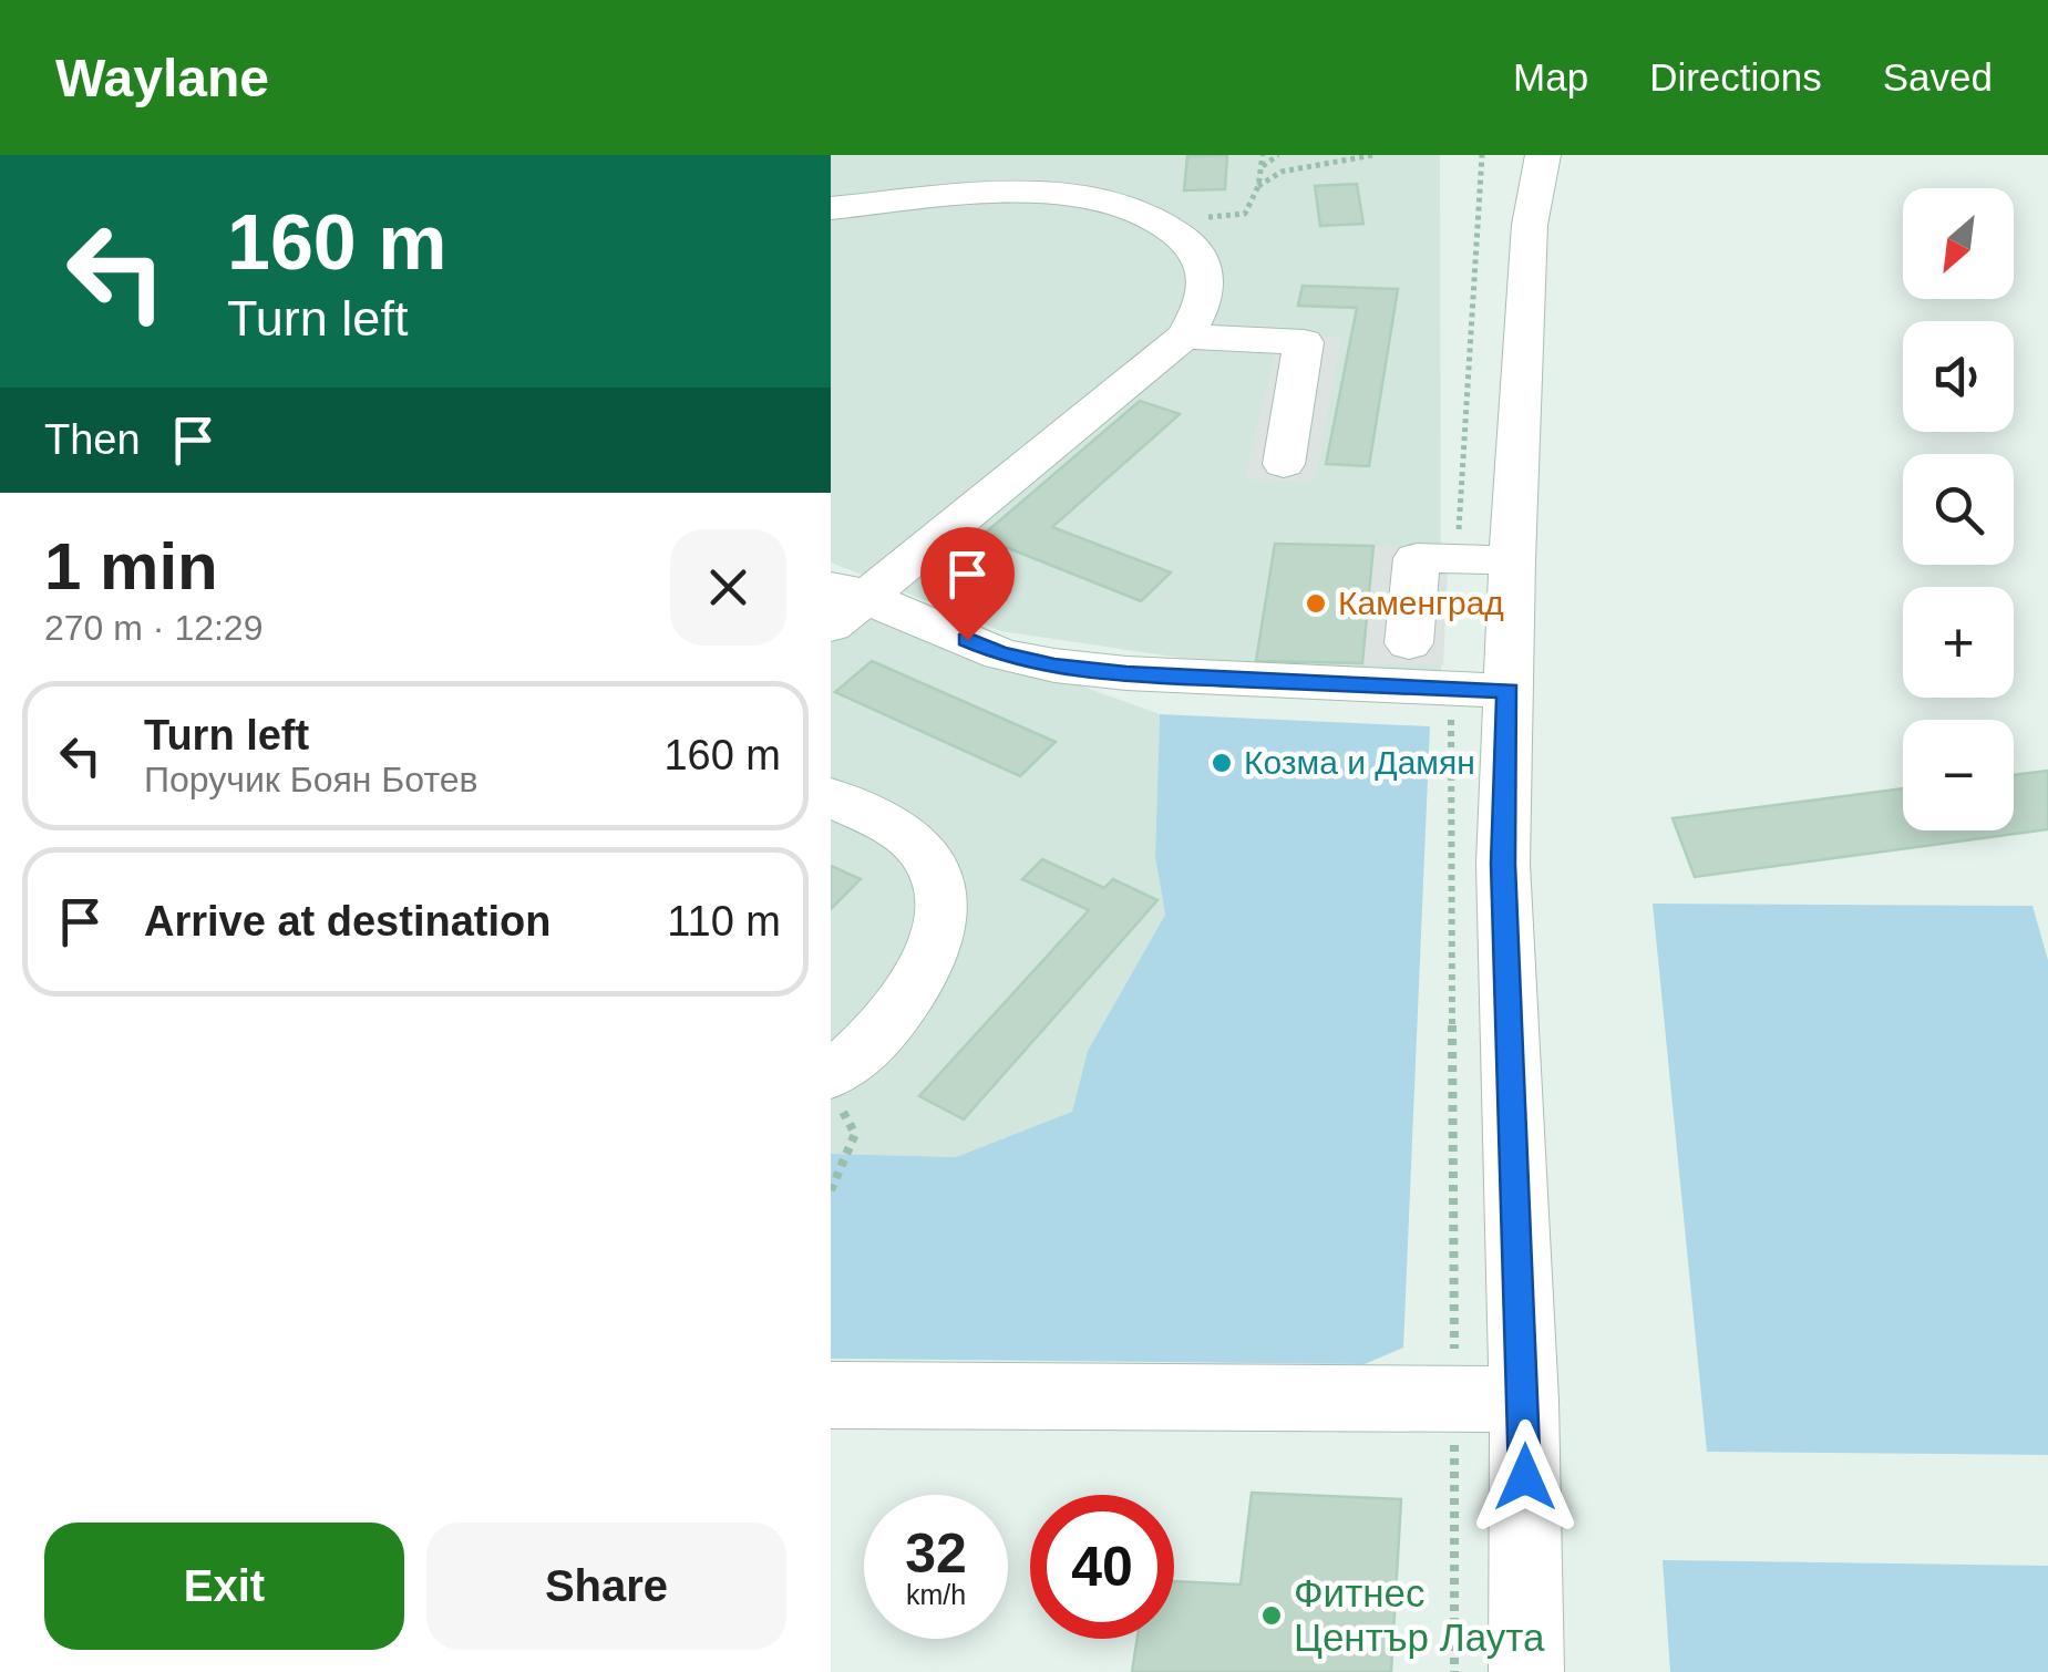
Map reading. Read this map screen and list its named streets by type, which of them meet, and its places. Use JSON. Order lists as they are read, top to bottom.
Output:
{
  "places": ["Каменград", "Козма и Дамян", "Фитнес Център Лаута"],
  "north": "bottom left",
  "page": {
    "header": "Waylane",
    "nav": ["Map", "Directions", "Saved"],
    "turn": ["160 m", "Turn left"],
    "map_buttons": ["+", "−"],
    "then": "Then",
    "heading": ["1 min", "270 m · 12:29"],
    "list": [
      {
        "name": "Turn left",
        "note": "Поручик Боян Ботев",
        "value": "160 m"
      },
      {
        "name": "Arrive at destination",
        "value": "110 m"
      }
    ],
    "speed": "32 km/h",
    "limit": "40",
    "buttons": ["Exit", "Share"]
  }
}
